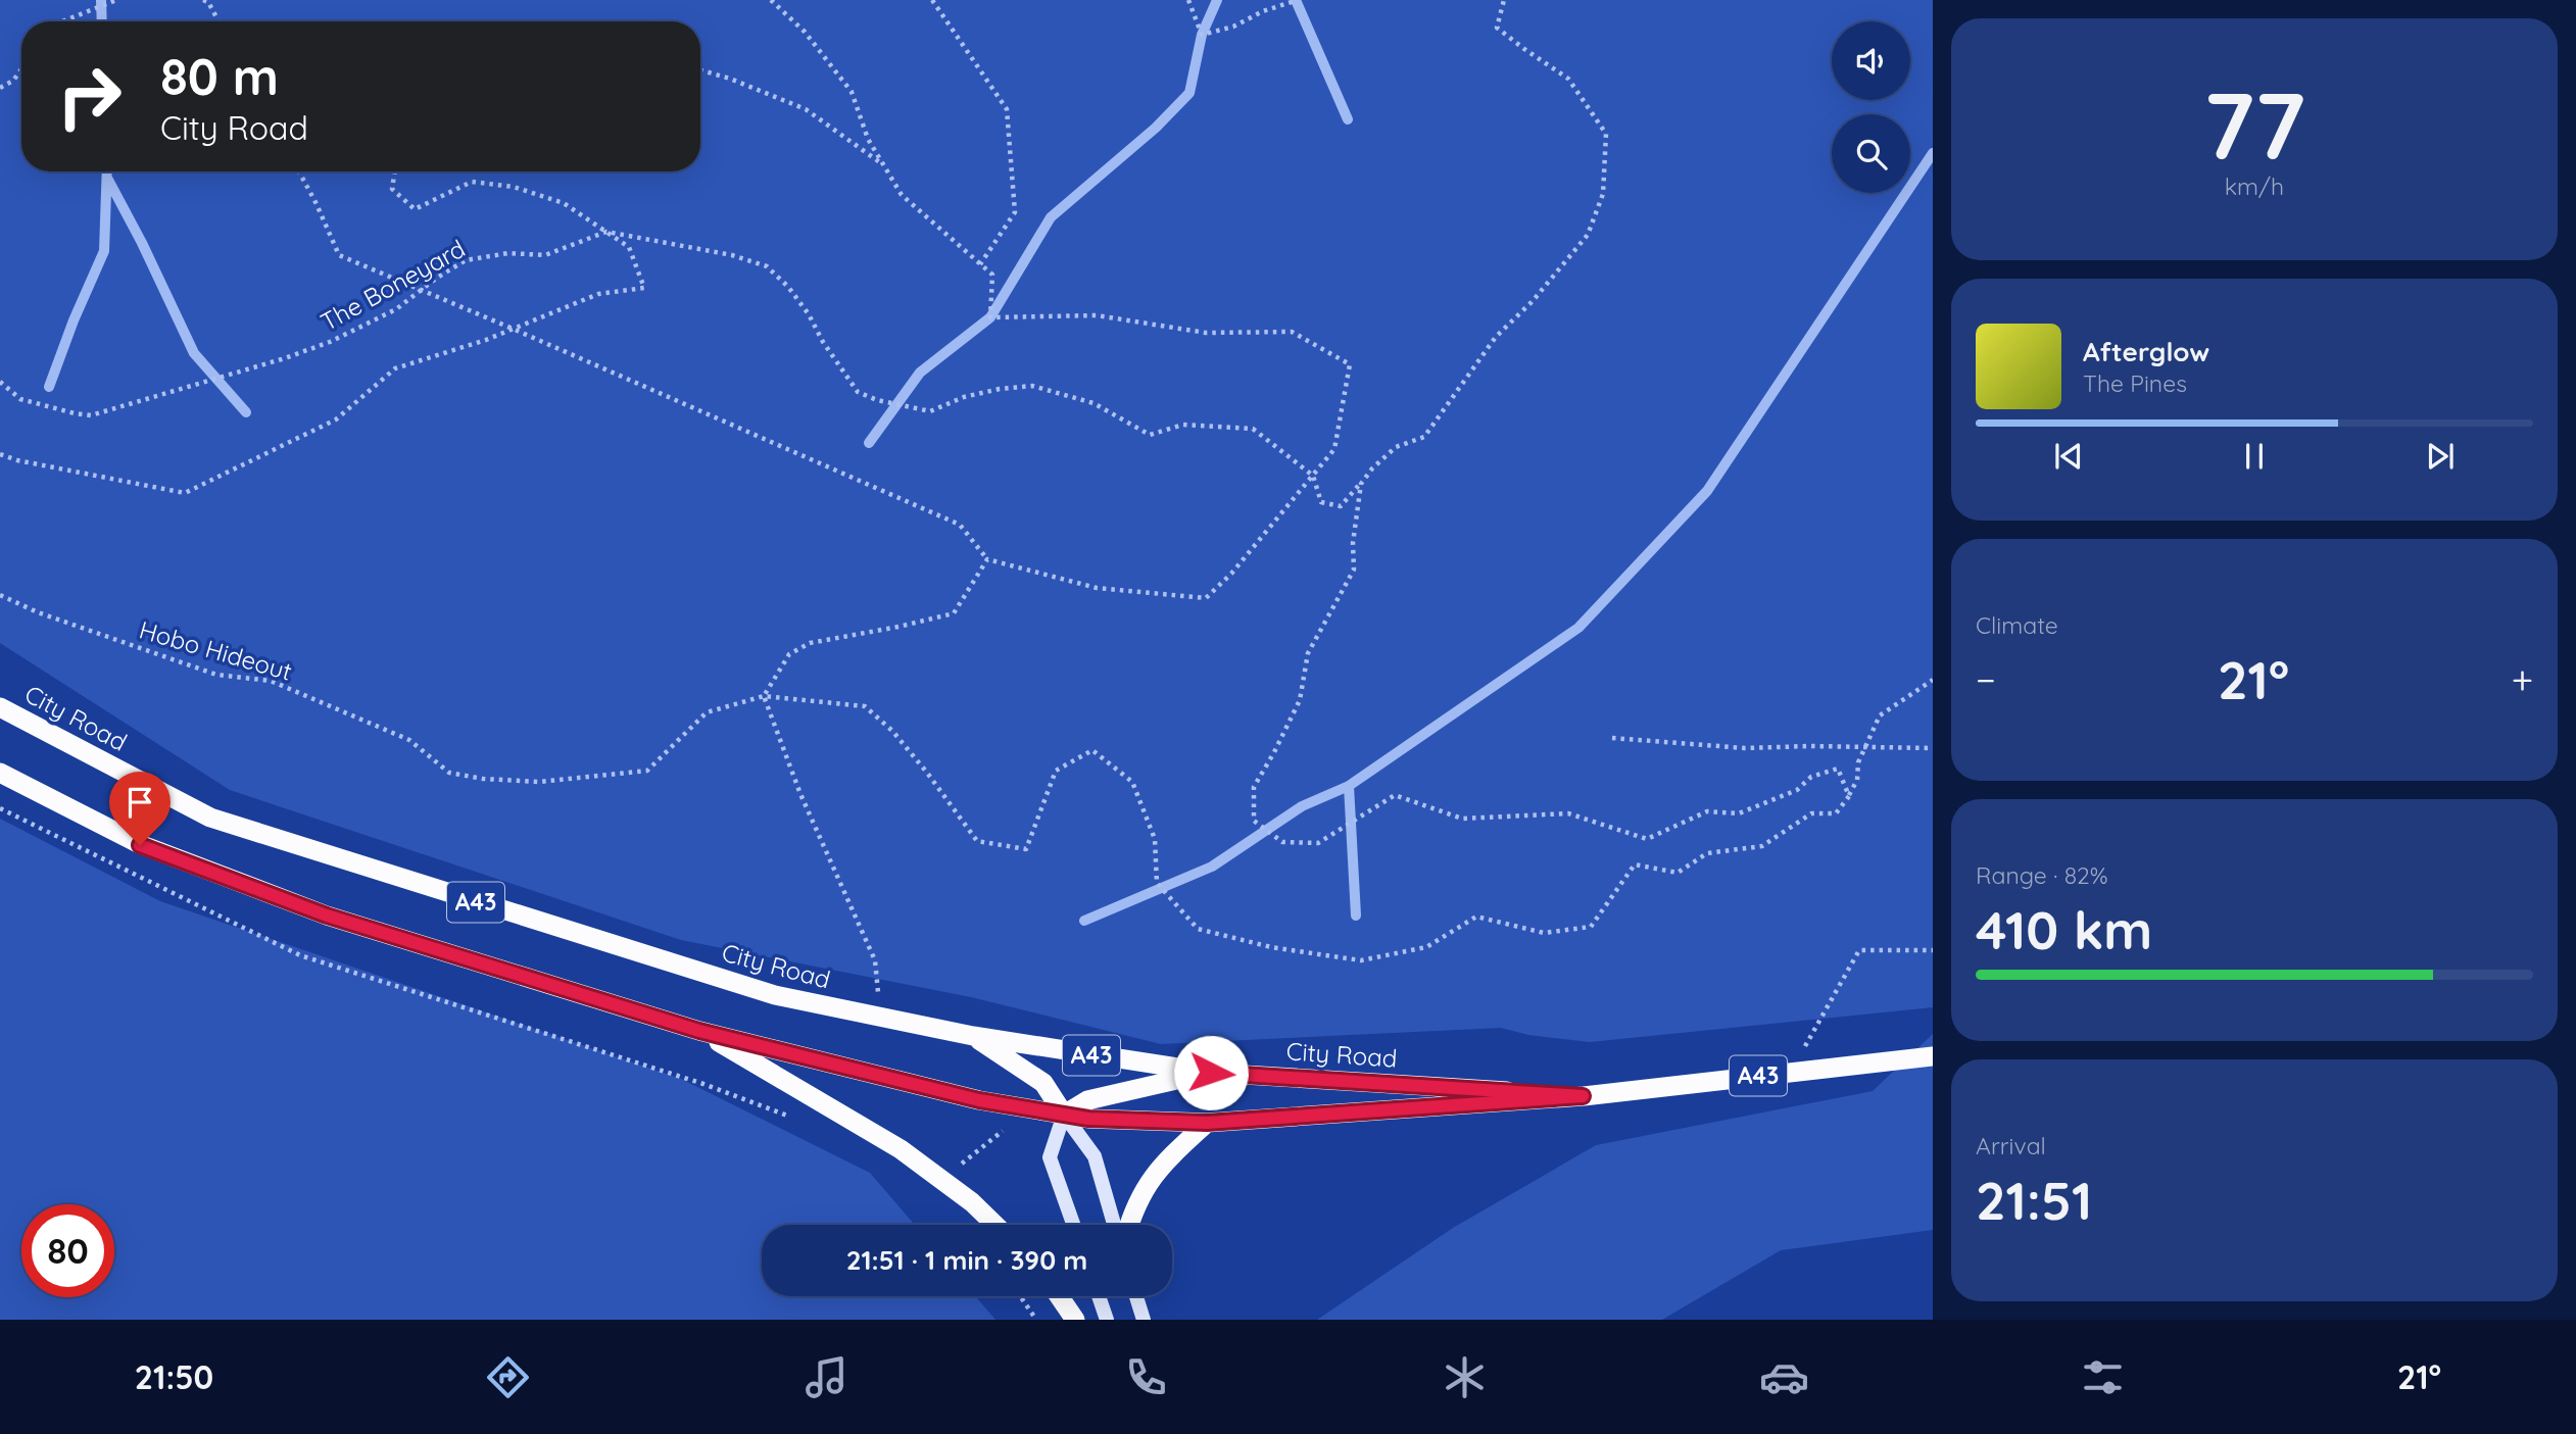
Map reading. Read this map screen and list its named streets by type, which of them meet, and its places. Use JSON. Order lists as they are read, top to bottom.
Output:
{
  "streets": {
    "highway": ["City Road", "A43"],
    "path": ["The Boneyard", "Hobo Hideout"]
  },
  "page": {
    "tile": [
      ["77", "km/h"],
      "Climate",
      ["Range · 82%", "410 km"],
      ["Arrival", "21:51"]
    ],
    "turn": ["80 m", "City Road"],
    "song": ["Afterglow", "The Pines"],
    "heat": ["−", "21°", "+"],
    "limit": "80",
    "trip": "21:51 · 1 min · 390 m",
    "tabs": ["21:50", "21°"]
  }
}
